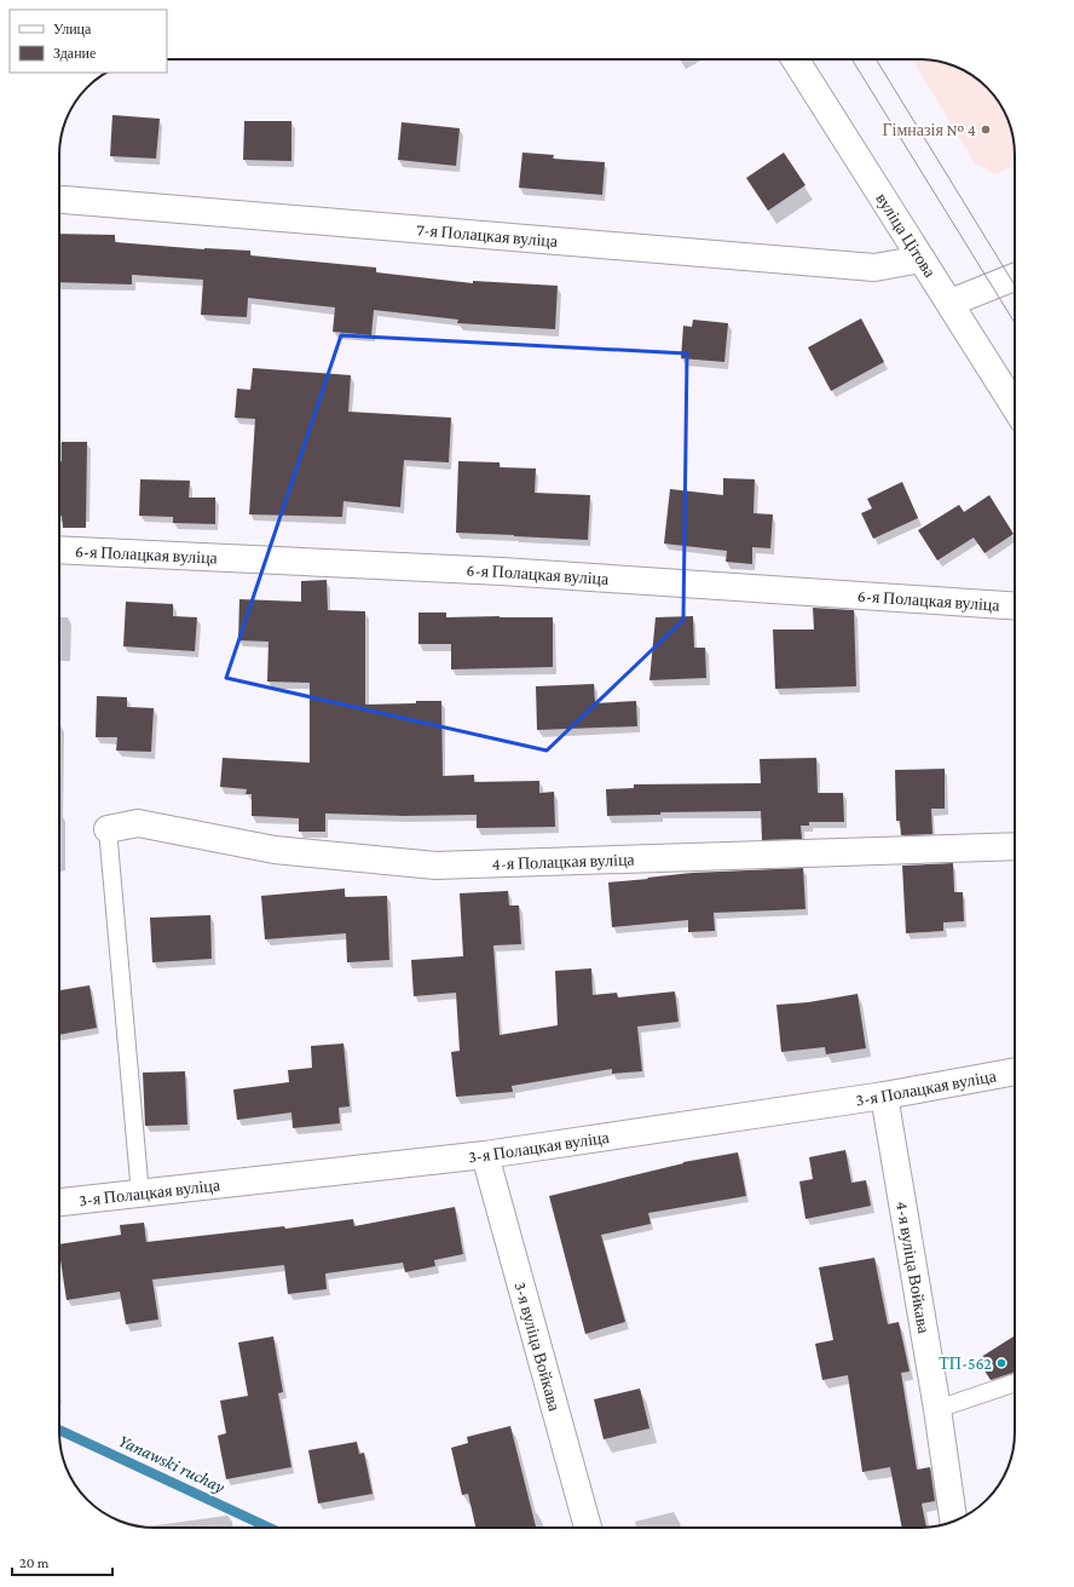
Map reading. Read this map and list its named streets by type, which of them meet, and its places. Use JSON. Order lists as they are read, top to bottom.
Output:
{
  "streets": {
    "street": [
      "7-я Полацкая вуліца",
      "вуліца Цітова",
      "6-я Полацкая вуліца",
      "4-я Полацкая вуліца",
      "3-я Полацкая вуліца",
      "4-я вуліца Войкава",
      "3-я вуліца Войкава"
    ]
  },
  "crossings": [
    ["7-я Полацкая вуліца", "вуліца Цітова"],
    ["3-я Полацкая вуліца", "4-я вуліца Войкава"],
    ["3-я Полацкая вуліца", "3-я вуліца Войкава"]
  ],
  "water": ["Yanawski ruchay"],
  "places": ["Гімназія № 4", "ТП-562"],
  "legend": ["Улица", "Здание"],
  "scale_bar": "20 m"
}
